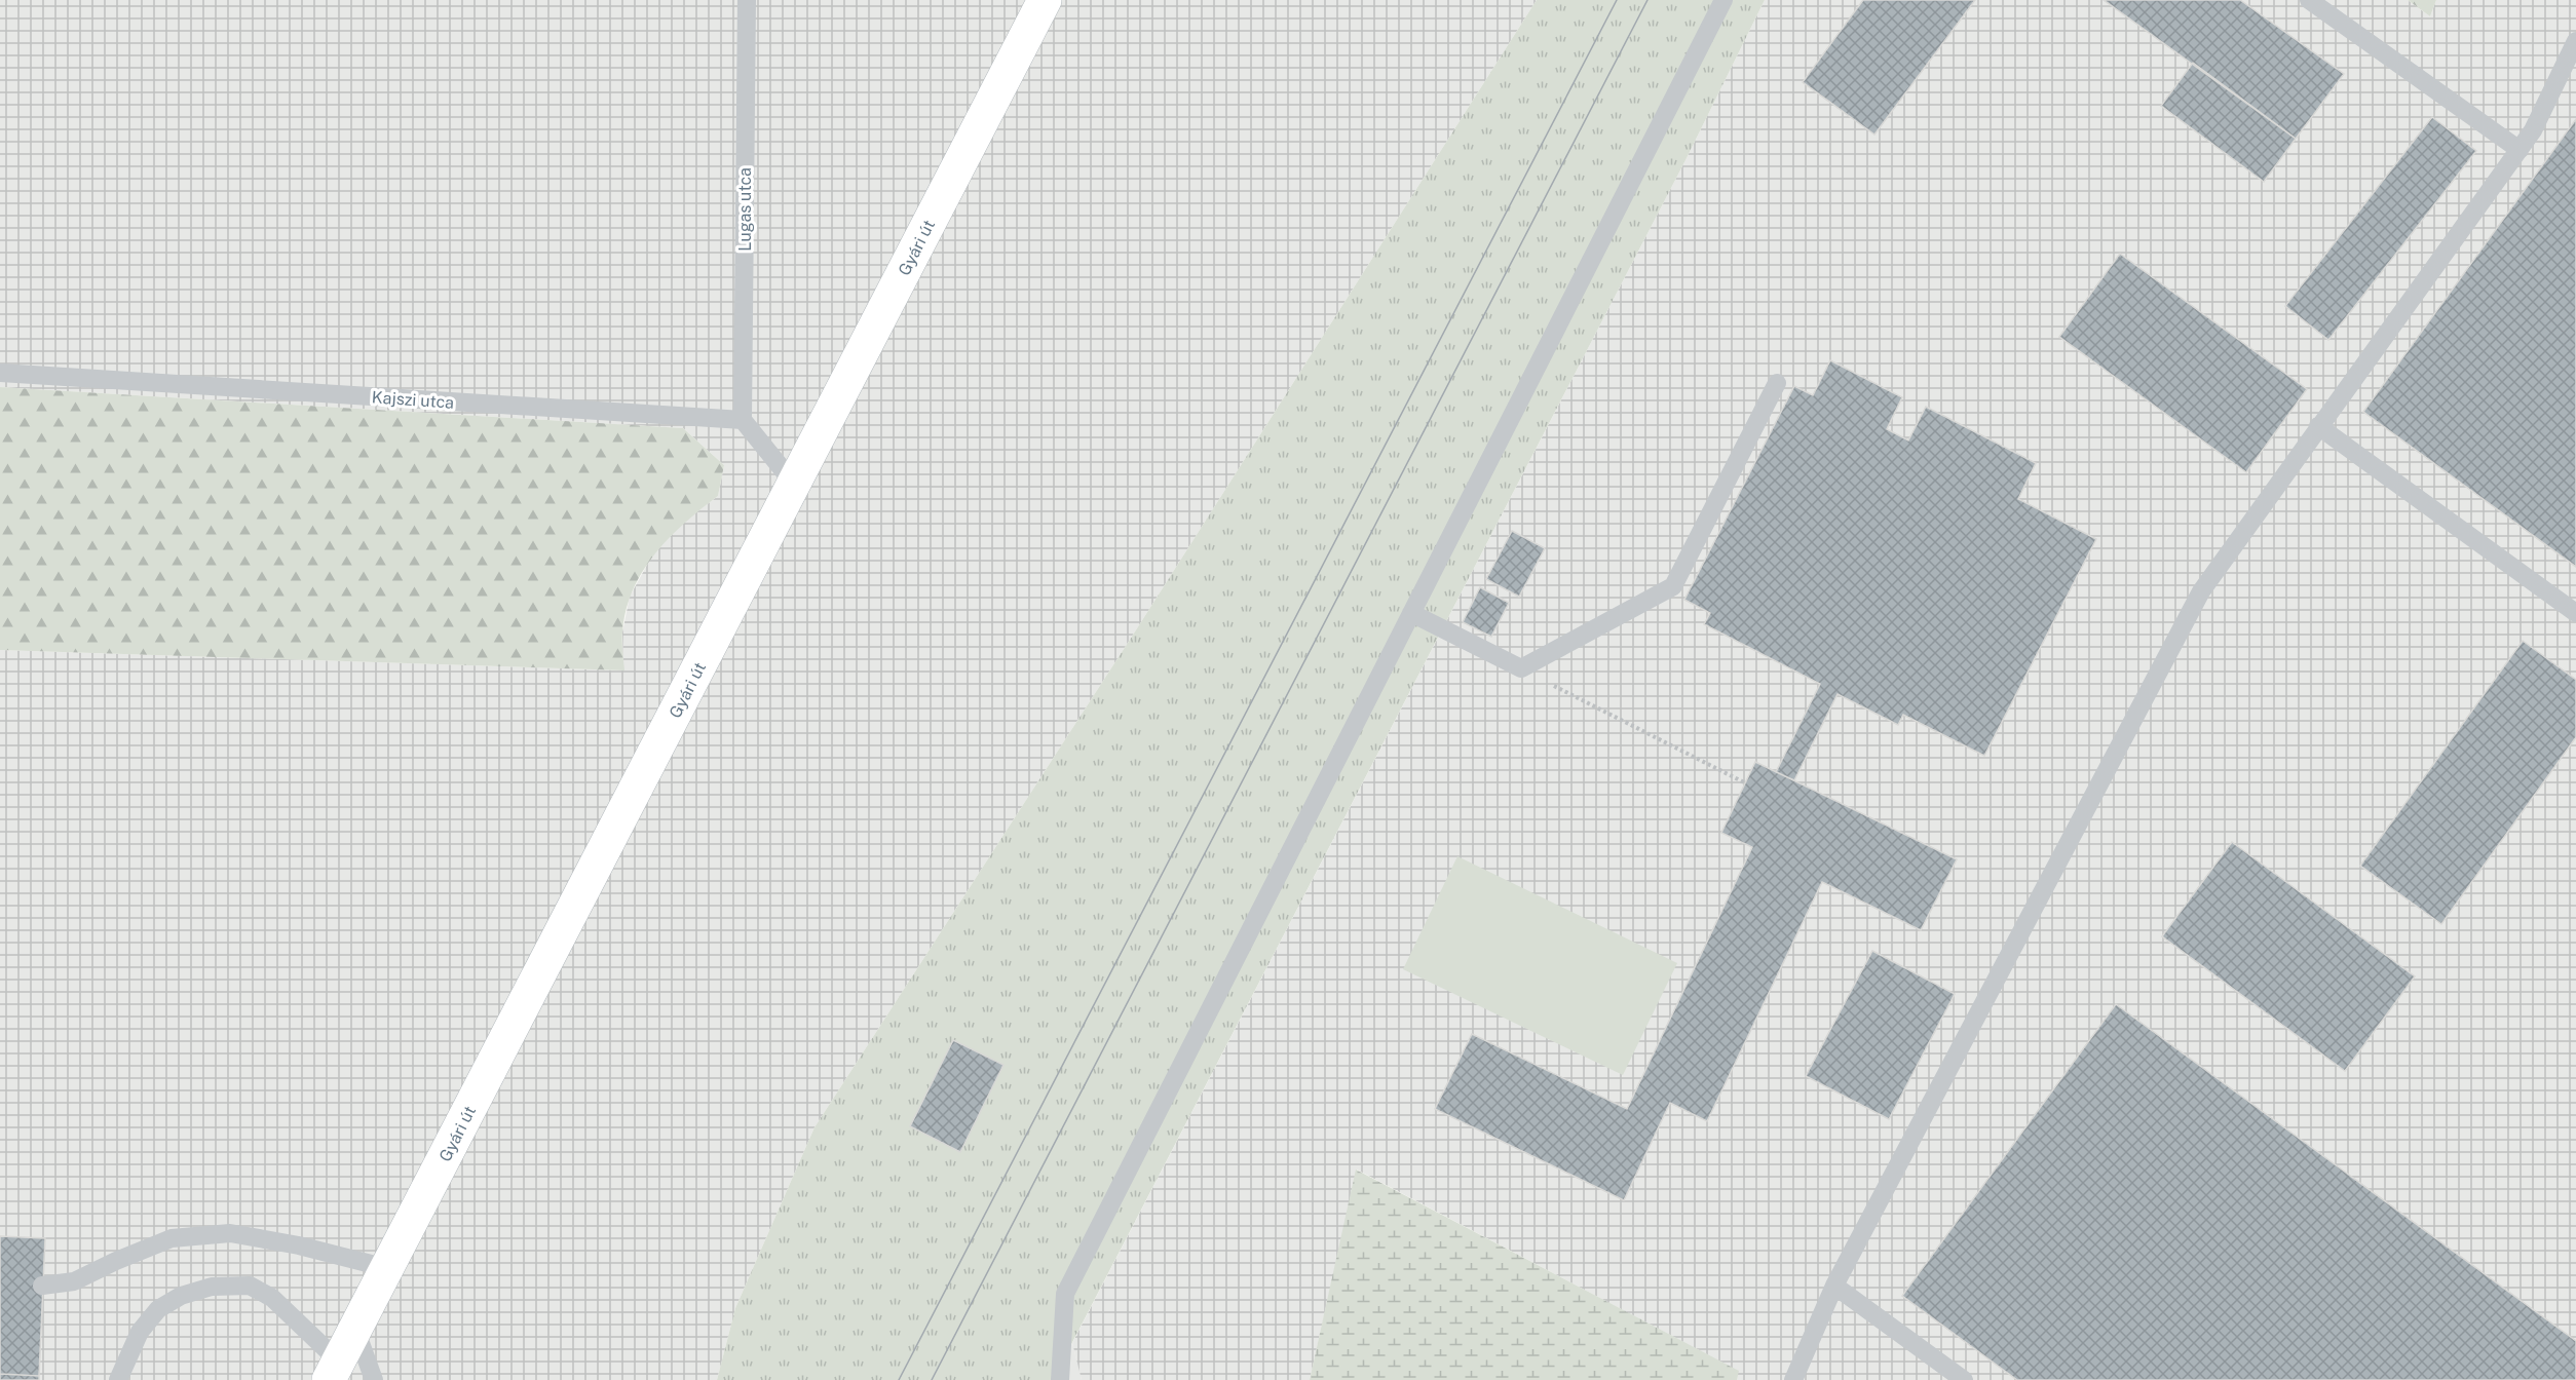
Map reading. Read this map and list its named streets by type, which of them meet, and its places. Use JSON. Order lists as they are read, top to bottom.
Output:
{
  "streets": {
    "street": ["Gyári út"],
    "lane": ["Lugas utca", "Kajszi utca"]
  },
  "crossings": [
    ["Lugas utca", "Kajszi utca"]
  ]
}
